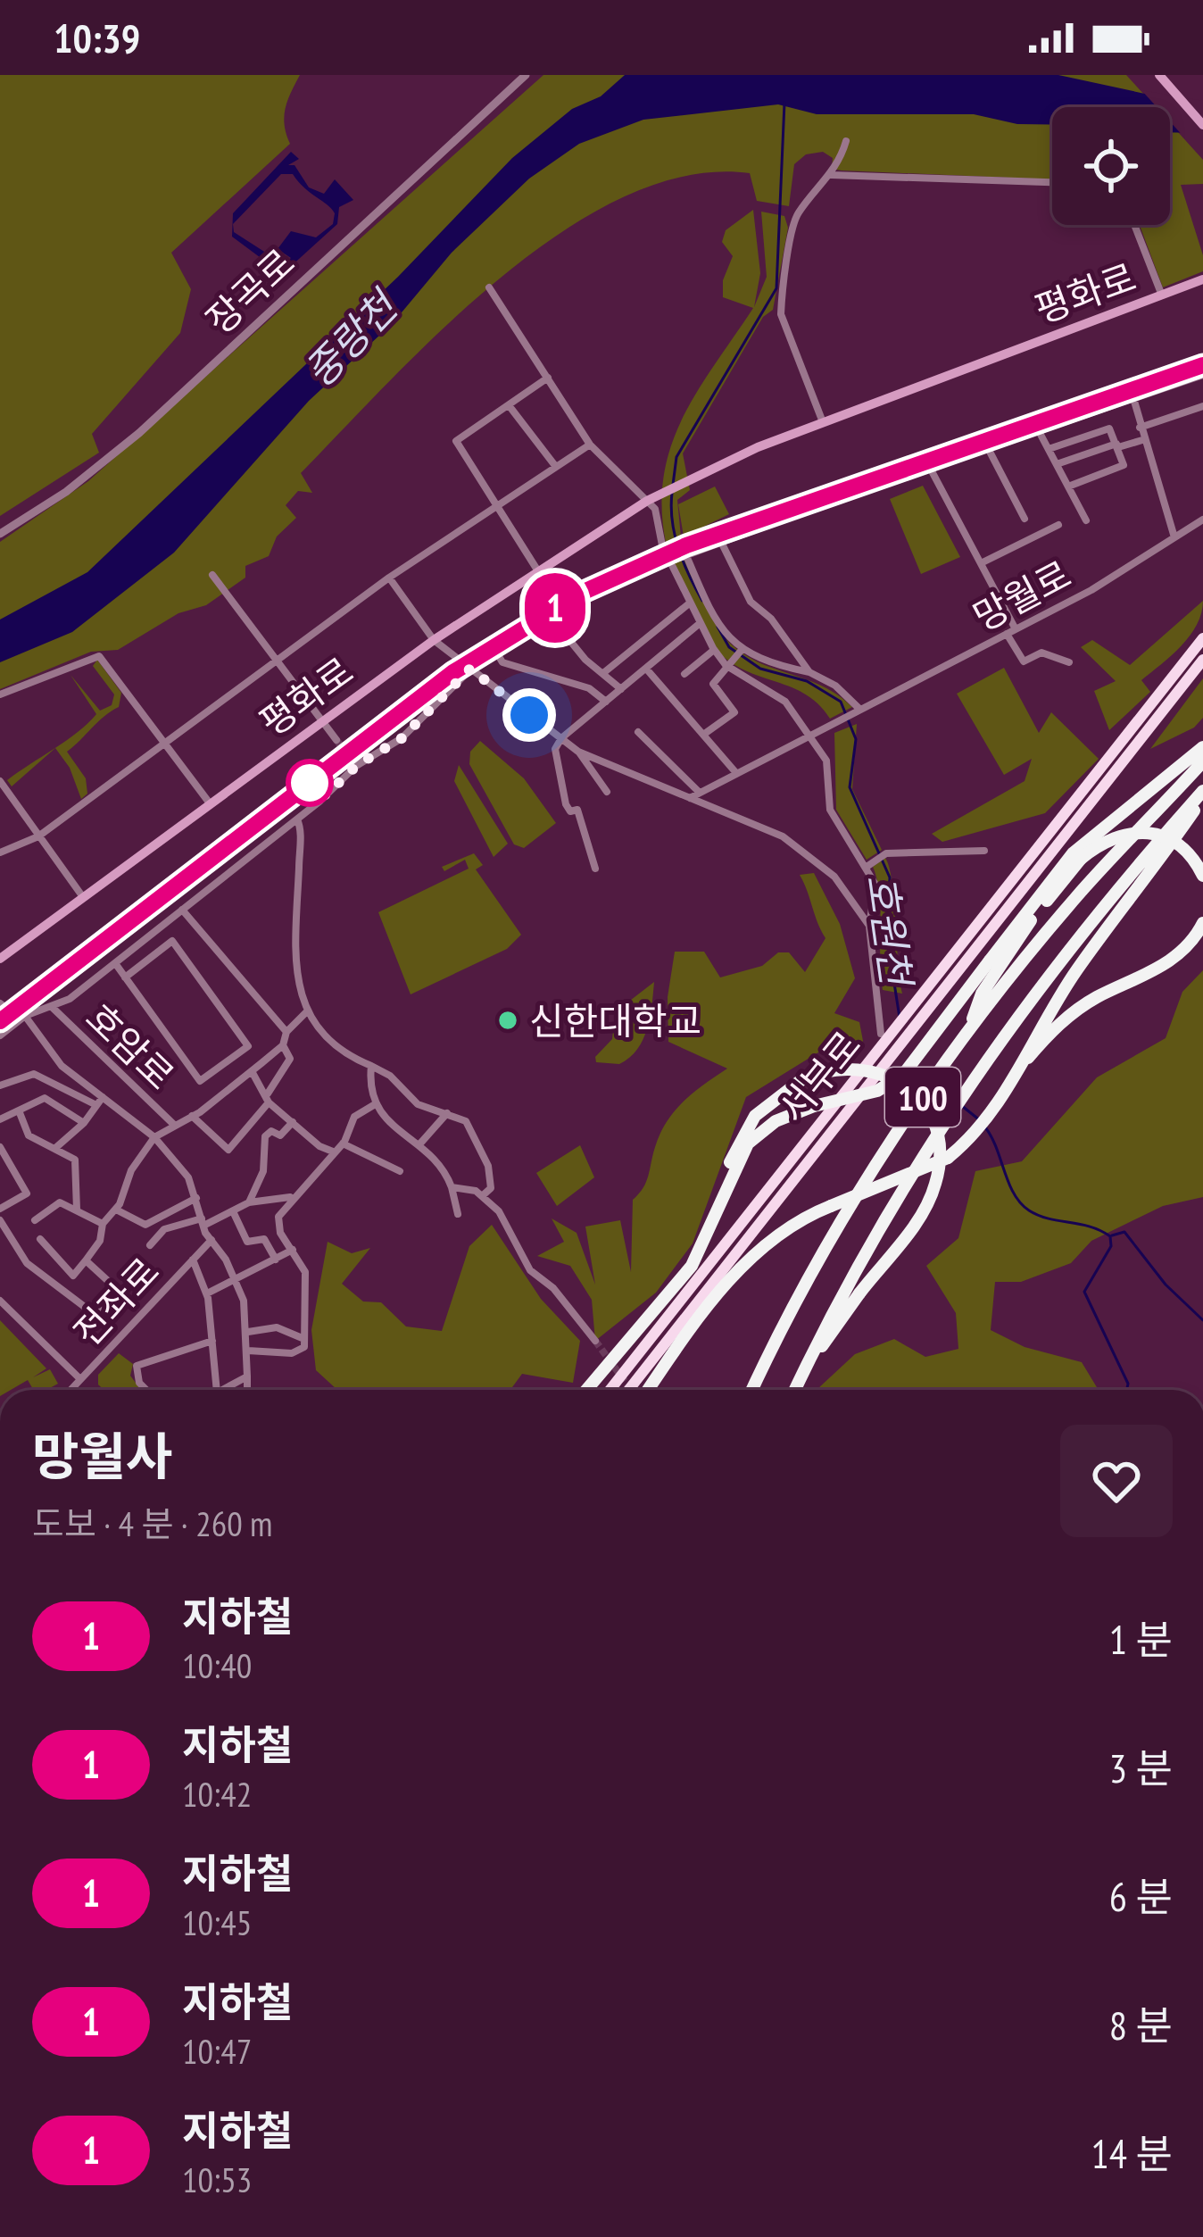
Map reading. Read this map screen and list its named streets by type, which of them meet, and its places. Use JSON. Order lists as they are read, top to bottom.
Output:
{
  "streets": {
    "highway": ["서부로", "100"],
    "main road": ["평화로"],
    "street": [
      "장곡로",
      "망월로",
      "호암로",
      "전좌로"
    ]
  },
  "water": ["중랑천", "호원천"],
  "places": ["신한대학교"],
  "lines": ["metro line 1"],
  "page": {
    "status": "10:39",
    "on_map": "1",
    "heading": ["망월사", "도보 · 4 분 · 260 m"],
    "list": [
      {
        "mark": "1",
        "name": "지하철",
        "note": "10:40",
        "value": "1 분"
      },
      {
        "mark": "1",
        "name": "지하철",
        "note": "10:42",
        "value": "3 분"
      },
      {
        "mark": "1",
        "name": "지하철",
        "note": "10:45",
        "value": "6 분"
      },
      {
        "mark": "1",
        "name": "지하철",
        "note": "10:47",
        "value": "8 분"
      },
      {
        "mark": "1",
        "name": "지하철",
        "note": "10:53",
        "value": "14 분"
      }
    ]
  }
}
